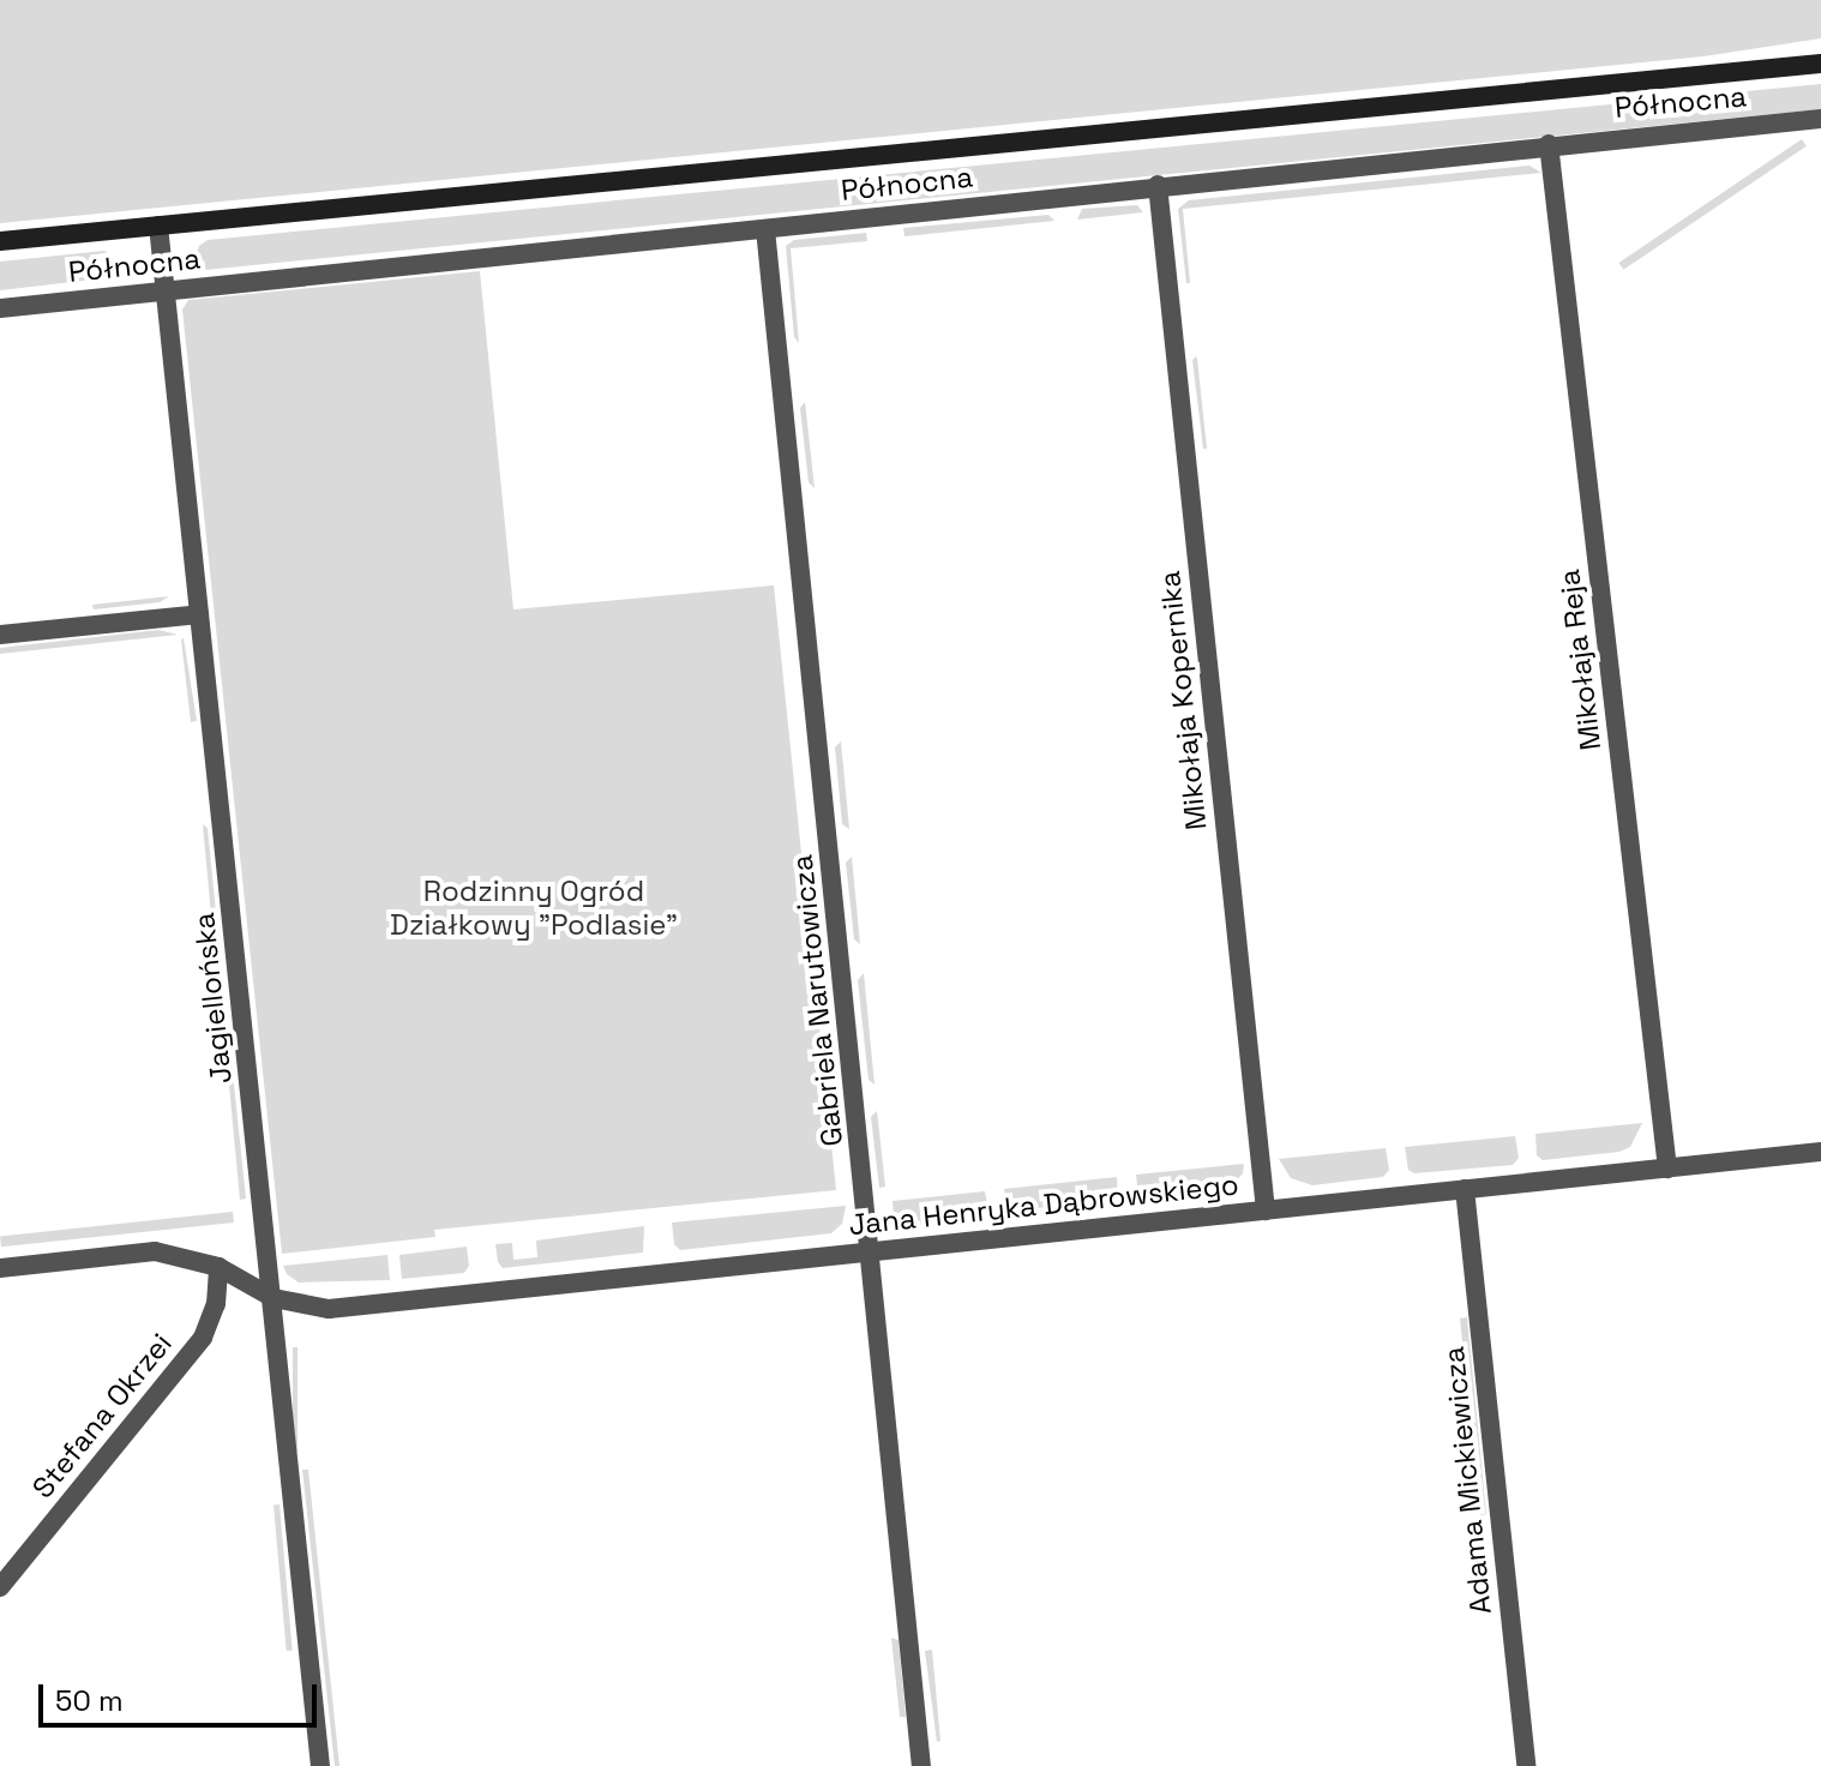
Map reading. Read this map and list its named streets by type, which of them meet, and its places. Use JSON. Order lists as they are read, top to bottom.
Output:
{
  "streets": {
    "main road": ["Północna"],
    "street": [
      "Mikołaja Reja",
      "Mikołaja Kopernika",
      "Jagiellońska",
      "Gabriela Narutowicza",
      "Jana Henryka Dąbrowskiego",
      "Stefana Okrzei",
      "Adama Mickiewicza"
    ]
  },
  "crossings": [
    ["Północna", "Mikołaja Reja"],
    ["Północna", "Mikołaja Kopernika"],
    ["Północna", "Jagiellońska"],
    ["Północna", "Gabriela Narutowicza"],
    ["Mikołaja Reja", "Jana Henryka Dąbrowskiego"],
    ["Mikołaja Kopernika", "Jana Henryka Dąbrowskiego"],
    ["Jagiellońska", "Jana Henryka Dąbrowskiego"],
    ["Gabriela Narutowicza", "Jana Henryka Dąbrowskiego"],
    ["Jana Henryka Dąbrowskiego", "Stefana Okrzei"],
    ["Jana Henryka Dąbrowskiego", "Adama Mickiewicza"]
  ],
  "parks": ["Rodzinny Ogród Działkowy \"Podlasie\""],
  "scale_bar": "50 m"
}
